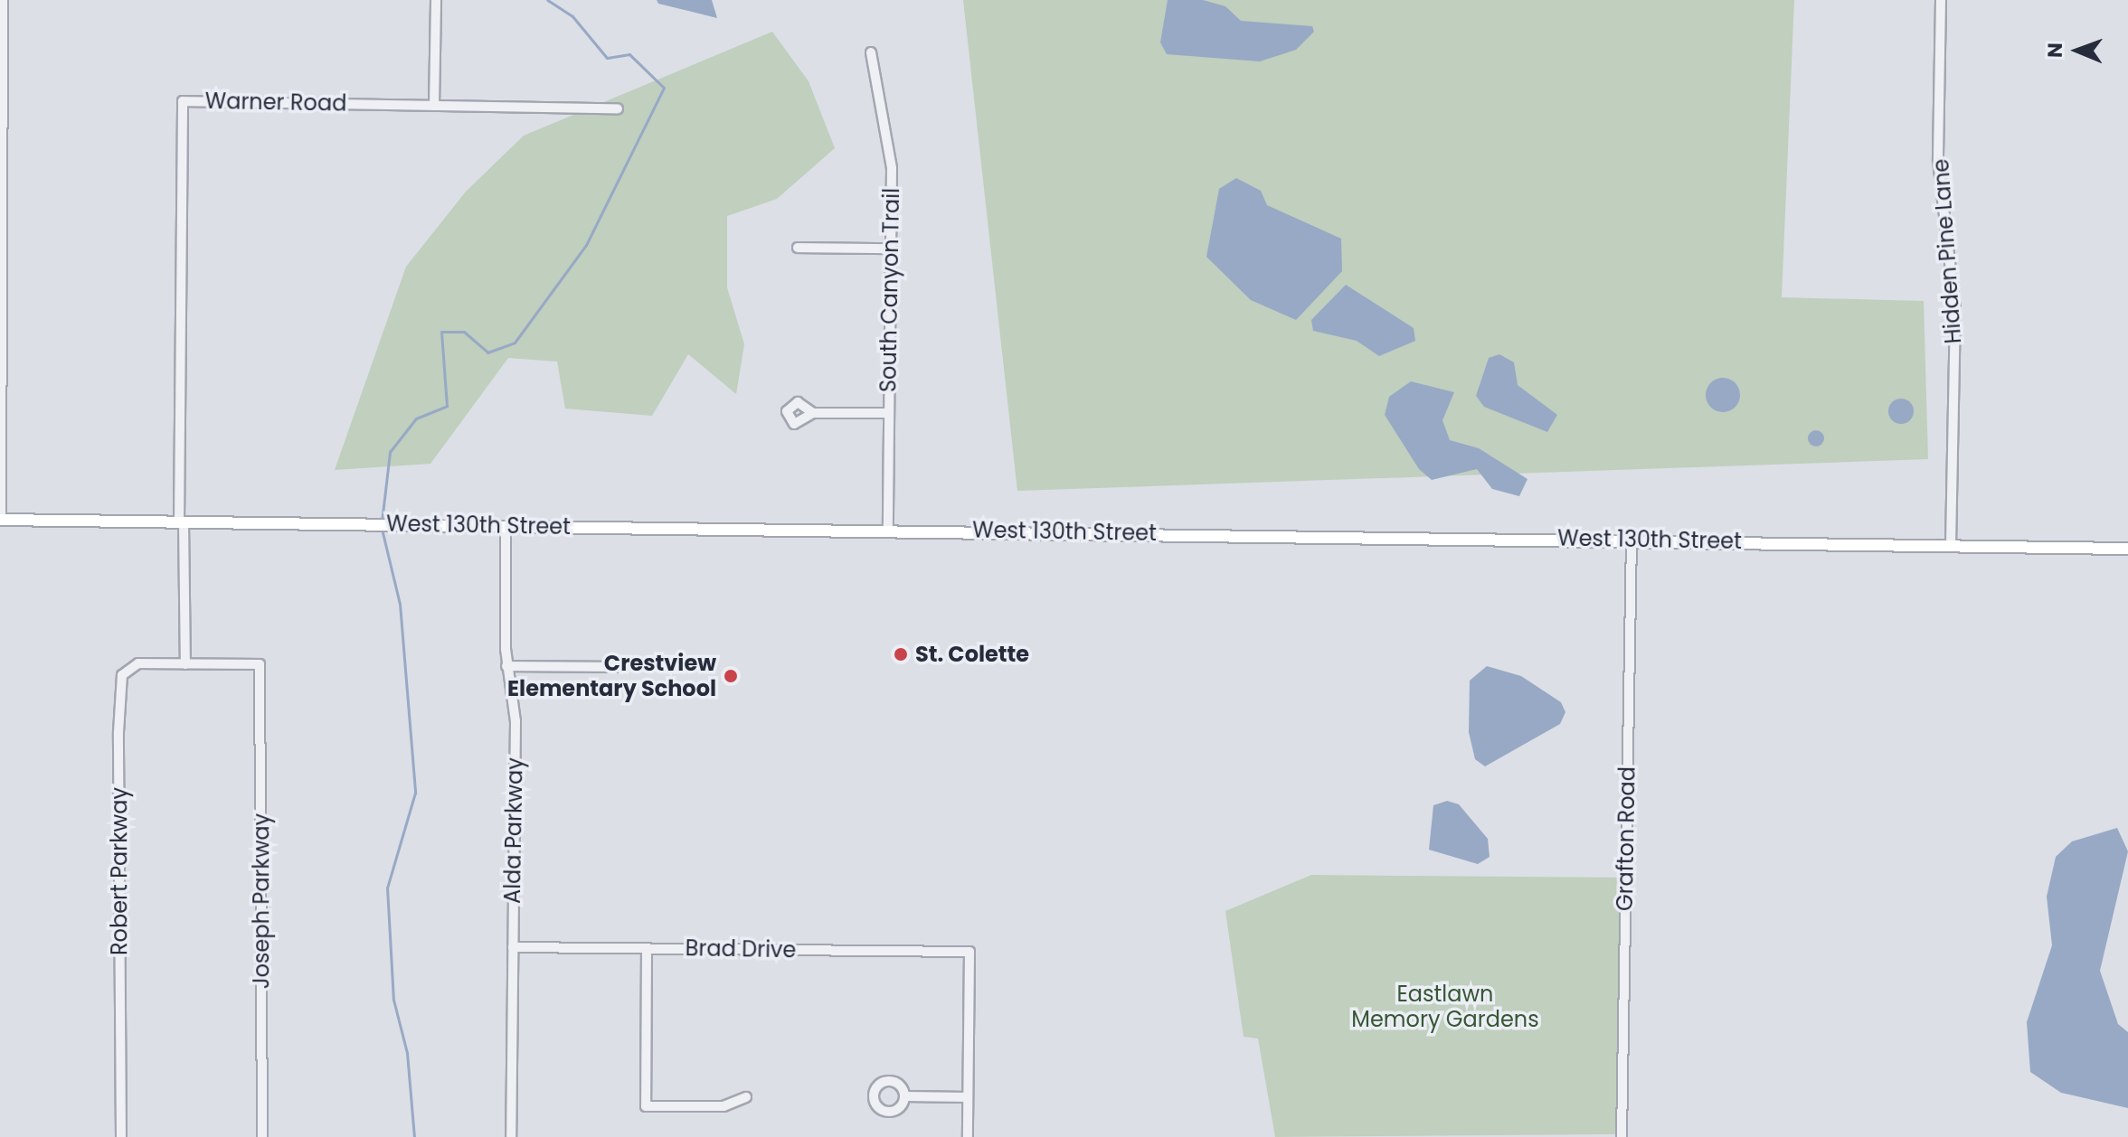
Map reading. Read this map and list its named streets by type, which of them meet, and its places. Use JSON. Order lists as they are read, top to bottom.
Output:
{
  "streets": {
    "main road": ["West 130th Street"],
    "street": [
      "Warner Road",
      "Hidden Pine Lane",
      "South Canyon Trail",
      "Alda Parkway",
      "Grafton Road",
      "Robert Parkway",
      "Joseph Parkway",
      "Brad Drive"
    ]
  },
  "crossings": [
    ["Warner Road", "West 130th Street"],
    ["Hidden Pine Lane", "West 130th Street"],
    ["South Canyon Trail", "West 130th Street"],
    ["West 130th Street", "Alda Parkway"],
    ["West 130th Street", "Grafton Road"],
    ["Alda Parkway", "Brad Drive"],
    ["Robert Parkway", "Joseph Parkway"]
  ],
  "parks": ["Eastlawn Memory Gardens"],
  "places": ["St. Colette", "Crestview Elementary School"],
  "north": "left"
}
